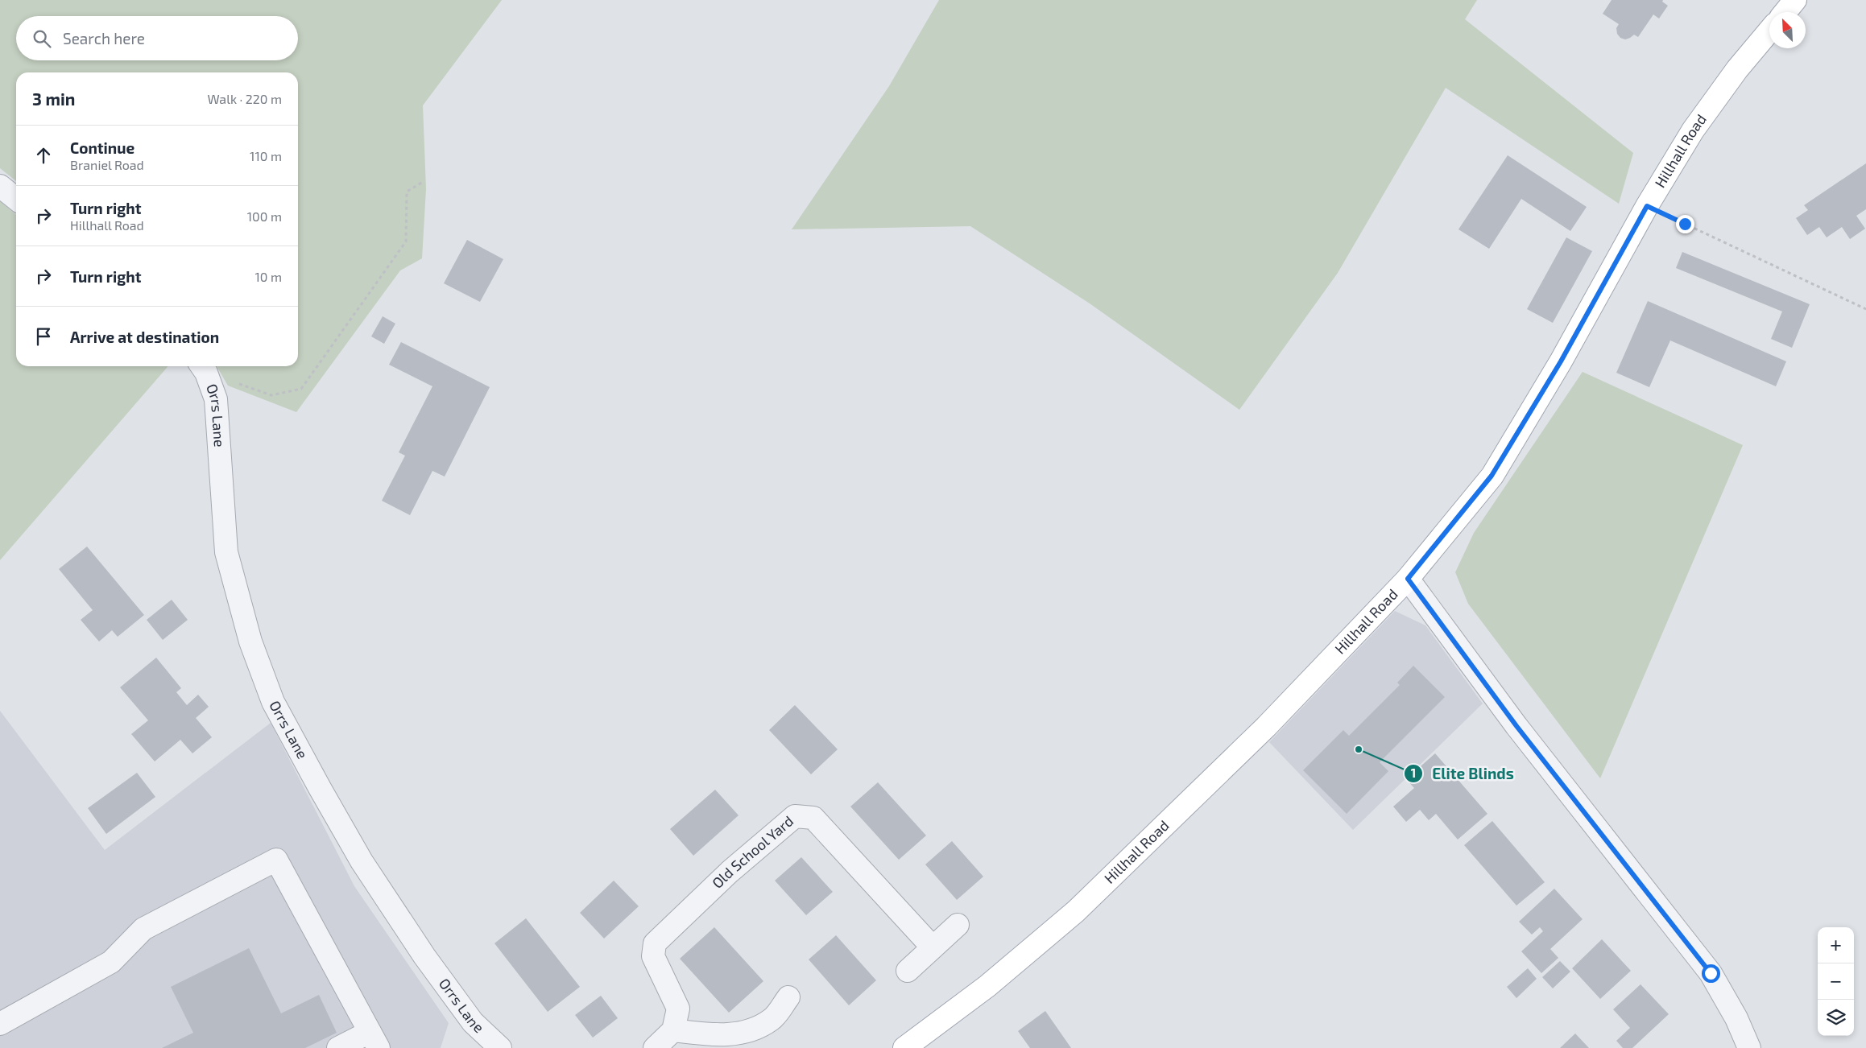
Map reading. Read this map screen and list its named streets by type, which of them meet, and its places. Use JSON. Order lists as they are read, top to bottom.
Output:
{
  "streets": {
    "main road": ["Hillhall Road"],
    "street": ["Orrs Lane", "Old School Yard"]
  },
  "places": ["Elite Blinds"],
  "north": "top left",
  "page": {
    "search": "Search here",
    "heading": ["3 min", "Walk · 220 m"],
    "list": [
      ["Continue", "Braniel Road", "110 m"],
      ["Turn right", "Hillhall Road", "100 m"],
      ["Turn right", "10 m"],
      "Arrive at destination"
    ],
    "map_buttons": ["+", "−"]
  }
}
